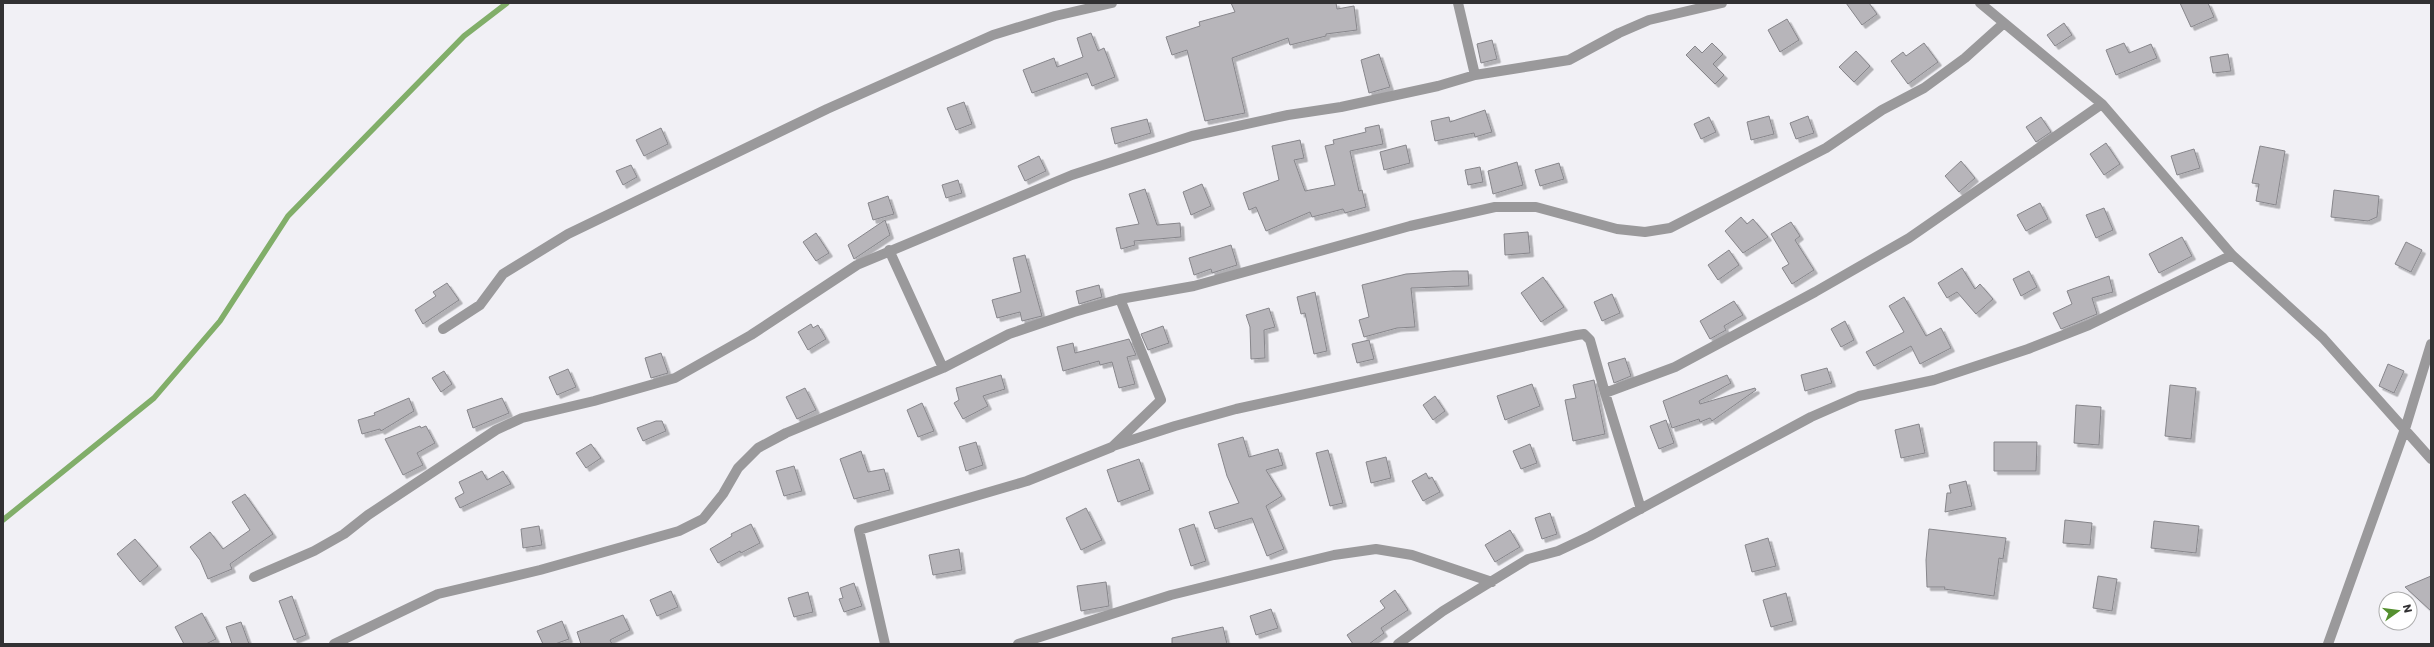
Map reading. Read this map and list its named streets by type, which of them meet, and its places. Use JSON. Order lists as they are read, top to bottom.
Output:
{
  "north": "right"
}
